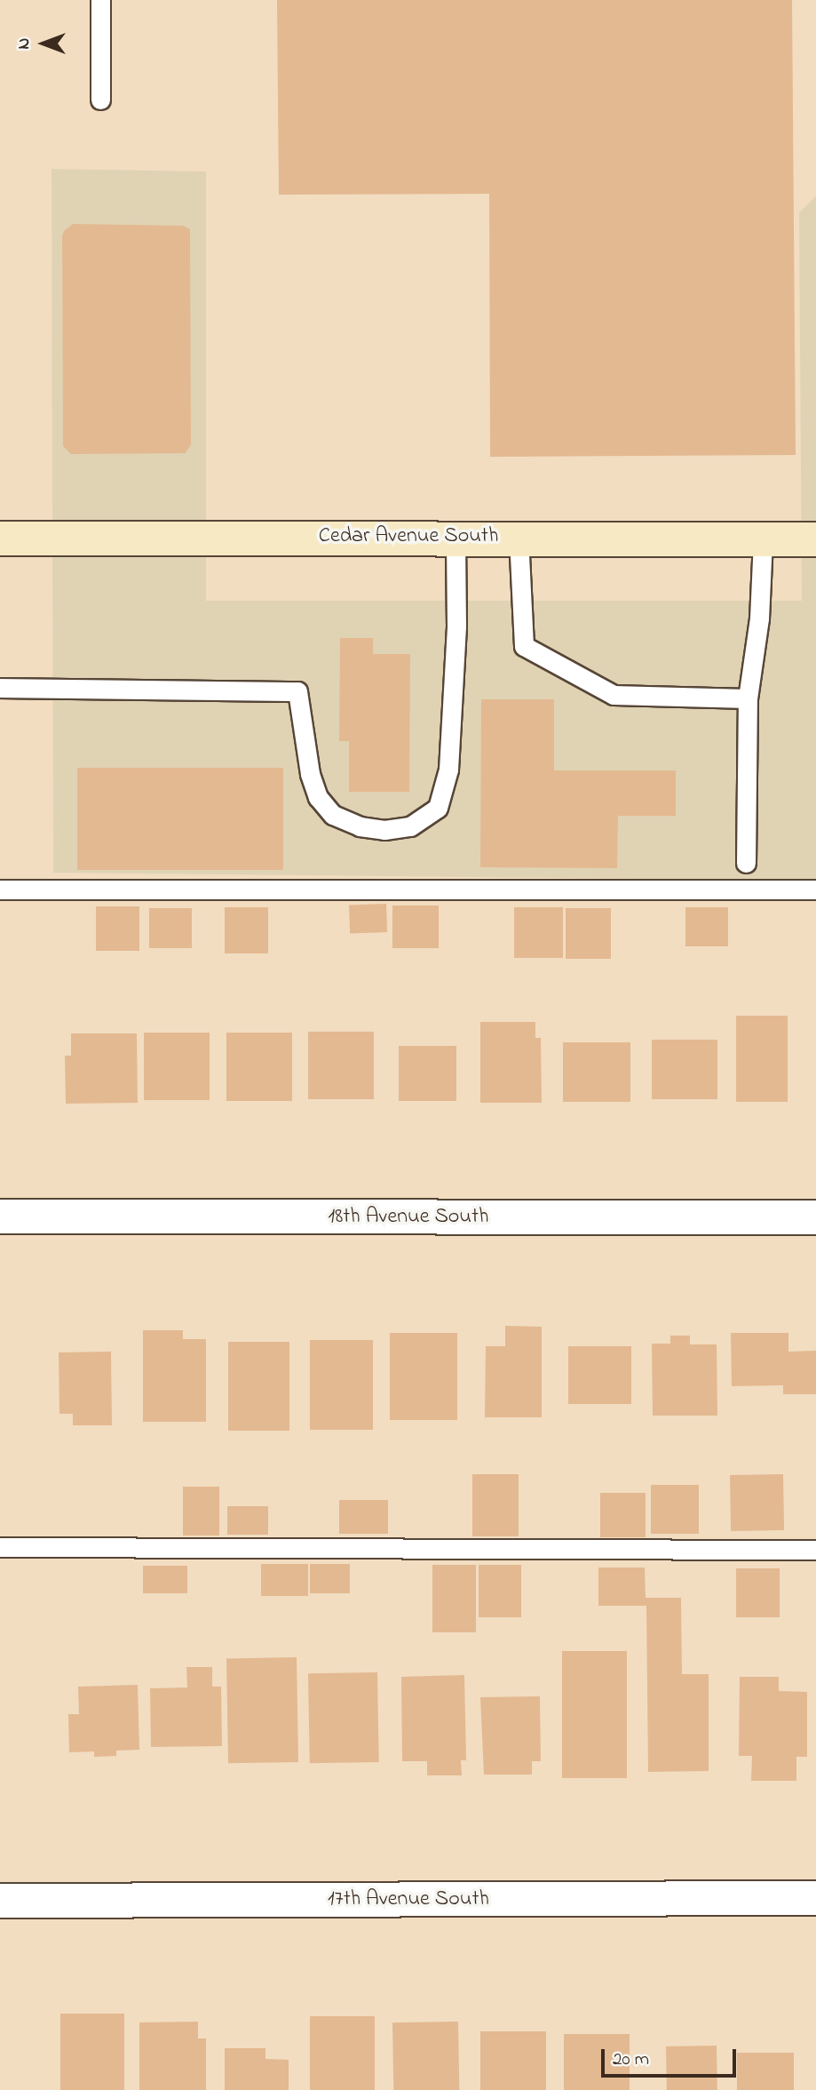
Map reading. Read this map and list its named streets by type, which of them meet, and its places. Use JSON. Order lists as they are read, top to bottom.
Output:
{
  "streets": {
    "main road": ["Cedar Avenue South"],
    "street": ["18th Avenue South", "17th Avenue South"]
  },
  "scale_bar": "20 m",
  "north": "left"
}
